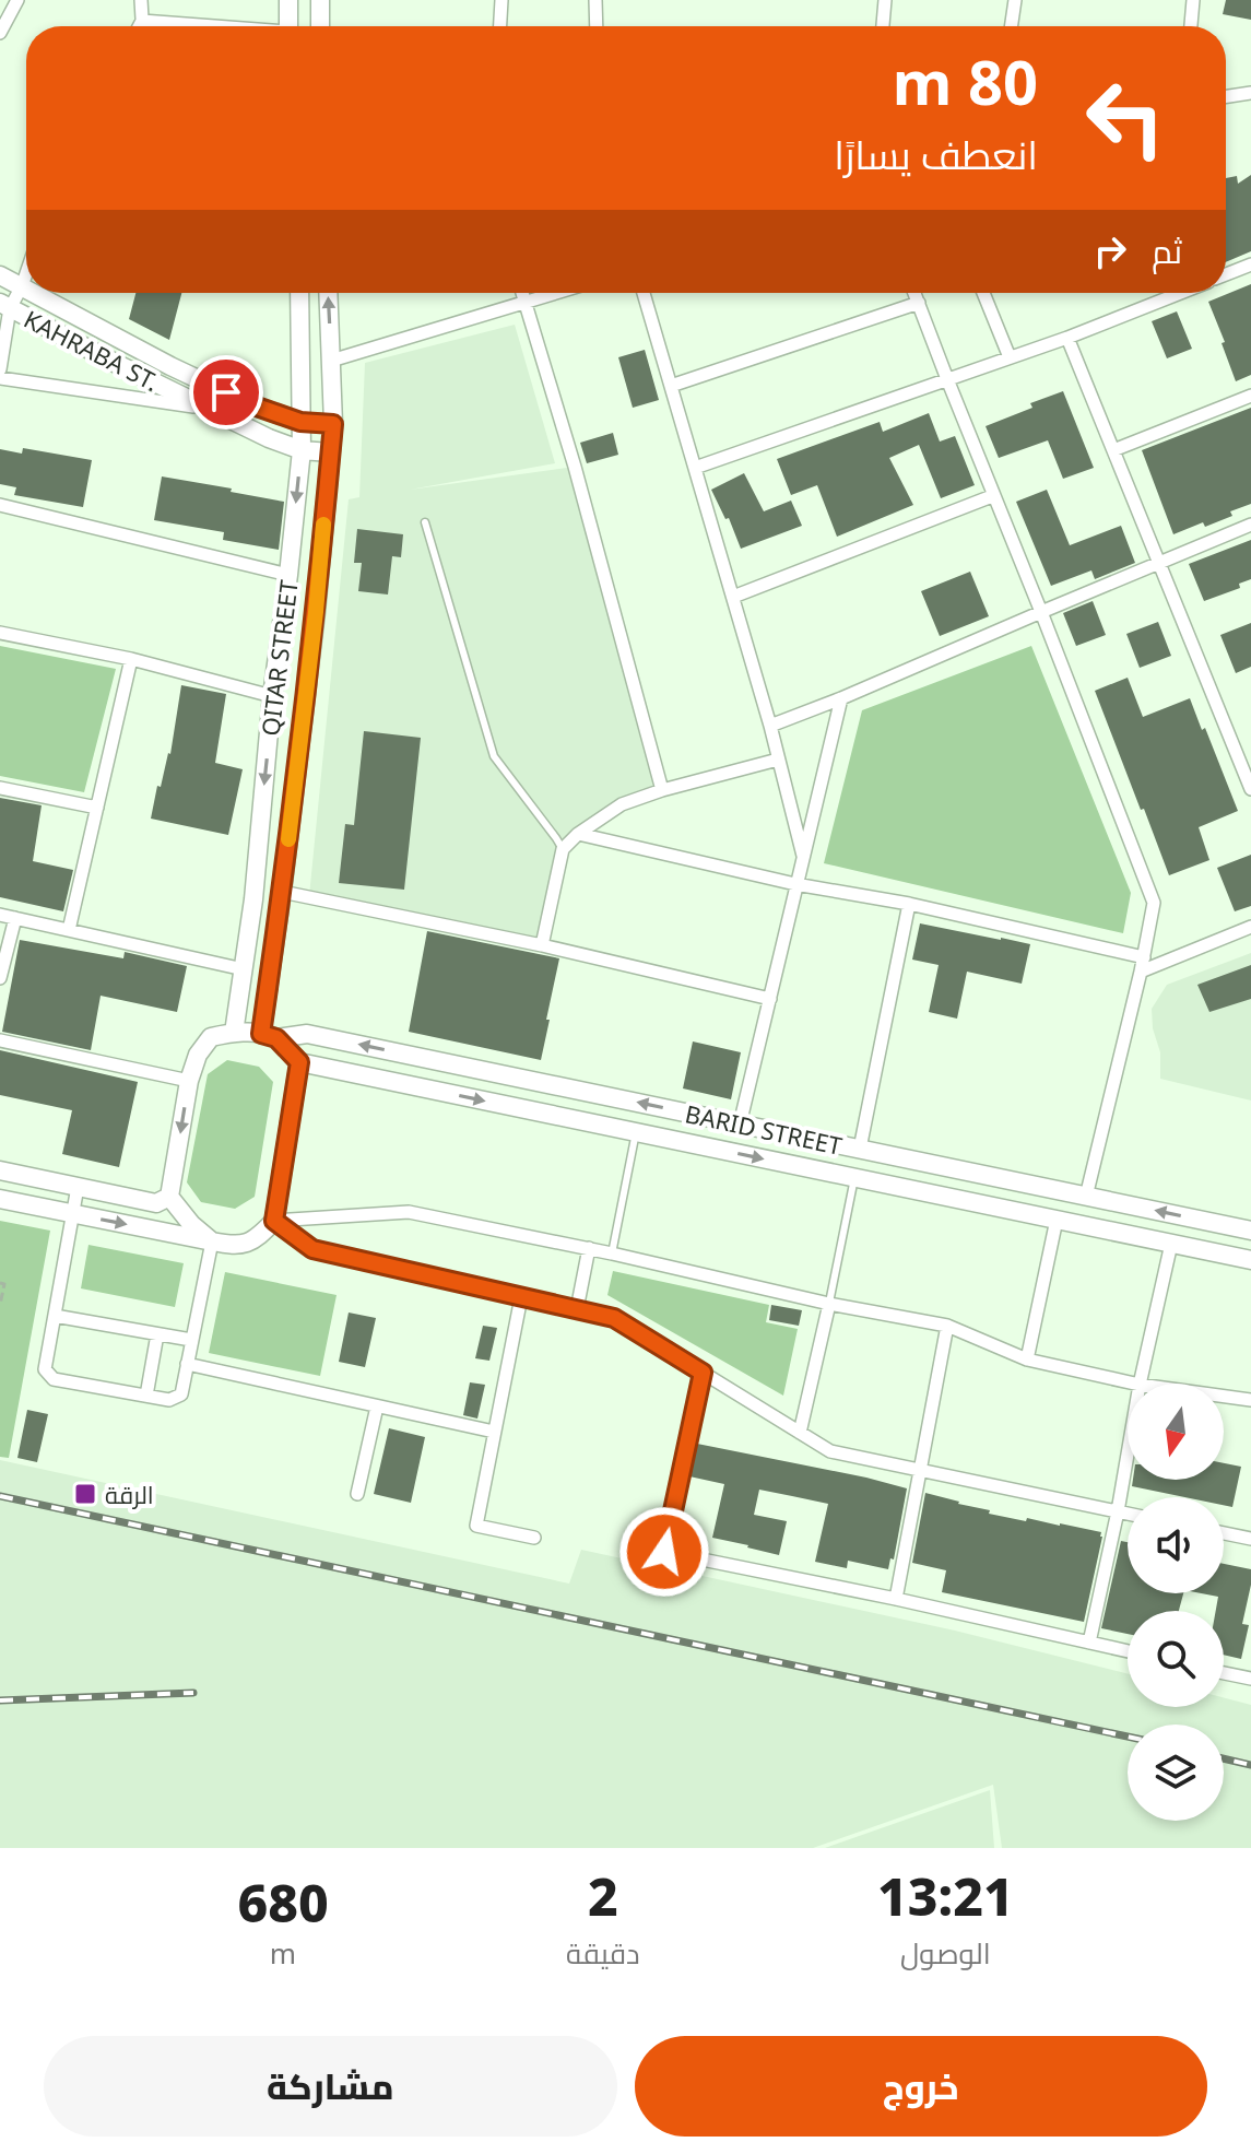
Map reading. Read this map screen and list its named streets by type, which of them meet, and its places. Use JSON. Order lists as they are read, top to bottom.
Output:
{
  "streets": {
    "main road": ["KAHRABA ST.", "QITAR STREET", "BARID STREET"]
  },
  "crossings": [
    ["KAHRABA ST.", "QITAR STREET"],
    ["QITAR STREET", "BARID STREET"]
  ],
  "places": {
    "transit": ["الرقة"]
  },
  "north": "bottom",
  "page": {
    "turn": ["80 m", "انعطف يسارًا"],
    "then": "ثم",
    "eta": [
      "13:21",
      "الوصول",
      "2",
      "دقيقة",
      "680",
      "m"
    ],
    "buttons": ["خروج", "مشاركة"]
  }
}
